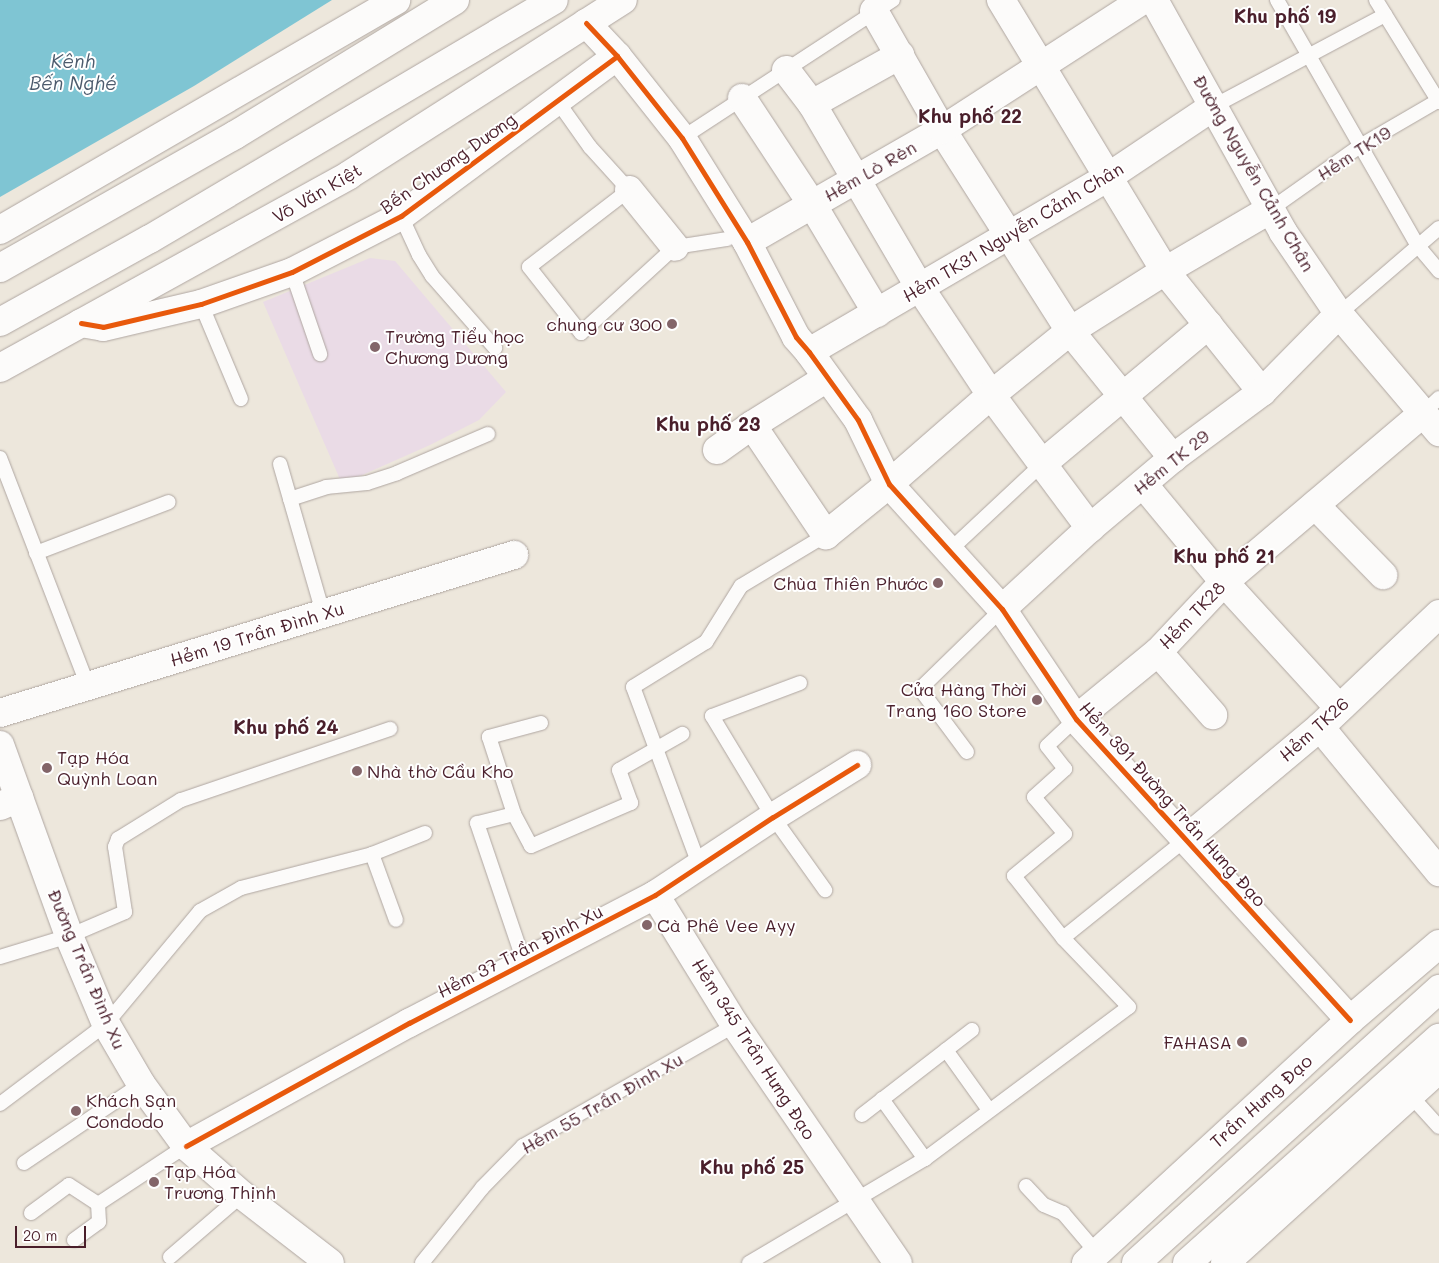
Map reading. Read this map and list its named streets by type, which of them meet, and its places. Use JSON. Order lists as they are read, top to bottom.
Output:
{
  "streets": {
    "main road": [
      "Bến Chương Dương",
      "Hẻm Lò Rèn",
      "Đường Nguyễn Cảnh Chân",
      "Võ Văn Kiệt",
      "Hẻm TK31 Nguyễn Cảnh Chân",
      "Hẻm TK 29",
      "Hẻm TK28",
      "Hẻm 19 Trần Ðình Xu",
      "Hẻm TK26",
      "Hẻm 391 Đường Trần Hưng Ðạo",
      "Hẻm 37 Trần Ðình Xu",
      "Đường Trần Ðình Xu",
      "Hẻm 345 Trần Hưng Ðạo",
      "Trần Hưng Đạo"
    ],
    "lane": ["Hẻm TK19", "Hẻm 55 Trần Ðình Xu"]
  },
  "crossings": [
    ["Hẻm TK19", "Đường Nguyễn Cảnh Chân"],
    ["Bến Chương Dương", "Võ Văn Kiệt"],
    ["Bến Chương Dương", "Hẻm 391 Đường Trần Hưng Ðạo"],
    ["Hẻm Lò Rèn", "Hẻm 391 Đường Trần Hưng Ðạo"],
    ["Đường Nguyễn Cảnh Chân", "Hẻm TK31 Nguyễn Cảnh Chân"],
    ["Đường Nguyễn Cảnh Chân", "Hẻm TK 29"],
    ["Đường Nguyễn Cảnh Chân", "Hẻm TK28"],
    ["Võ Văn Kiệt", "Hẻm 391 Đường Trần Hưng Ðạo"],
    ["Hẻm TK31 Nguyễn Cảnh Chân", "Hẻm 391 Đường Trần Hưng Ðạo"],
    ["Hẻm TK 29", "Hẻm 391 Đường Trần Hưng Ðạo"],
    ["Hẻm TK28", "Hẻm 391 Đường Trần Hưng Ðạo"],
    ["Hẻm TK26", "Hẻm 391 Đường Trần Hưng Ðạo"],
    ["Hẻm 391 Đường Trần Hưng Ðạo", "Trần Hưng Đạo"],
    ["Hẻm 37 Trần Ðình Xu", "Đường Trần Ðình Xu"],
    ["Hẻm 37 Trần Ðình Xu", "Hẻm 345 Trần Hưng Ðạo"],
    ["Hẻm 345 Trần Hưng Ðạo", "Hẻm 55 Trần Ðình Xu"]
  ],
  "districts": [
    "Khu phố 19",
    "Khu phố 22",
    "Khu phố 23",
    "Khu phố 21",
    "Khu phố 24",
    "Khu phố 25"
  ],
  "water": ["Kênh Bến Nghé"],
  "places": [
    "chung cư 300",
    "Trường Tiểu học Chương Dương",
    "Chùa Thiên Phước",
    "Cửa Hàng Thời Trang 160 Store",
    "Tạp Hóa Quỳnh Loan",
    "Nhà thờ Cầu Kho",
    "Cà Phê Vee Ayy",
    "FAHASA",
    "Khách Sạn Condodo",
    "Tạp Hóa Trương Thịnh"
  ],
  "scale_bar": "20 m"
}
